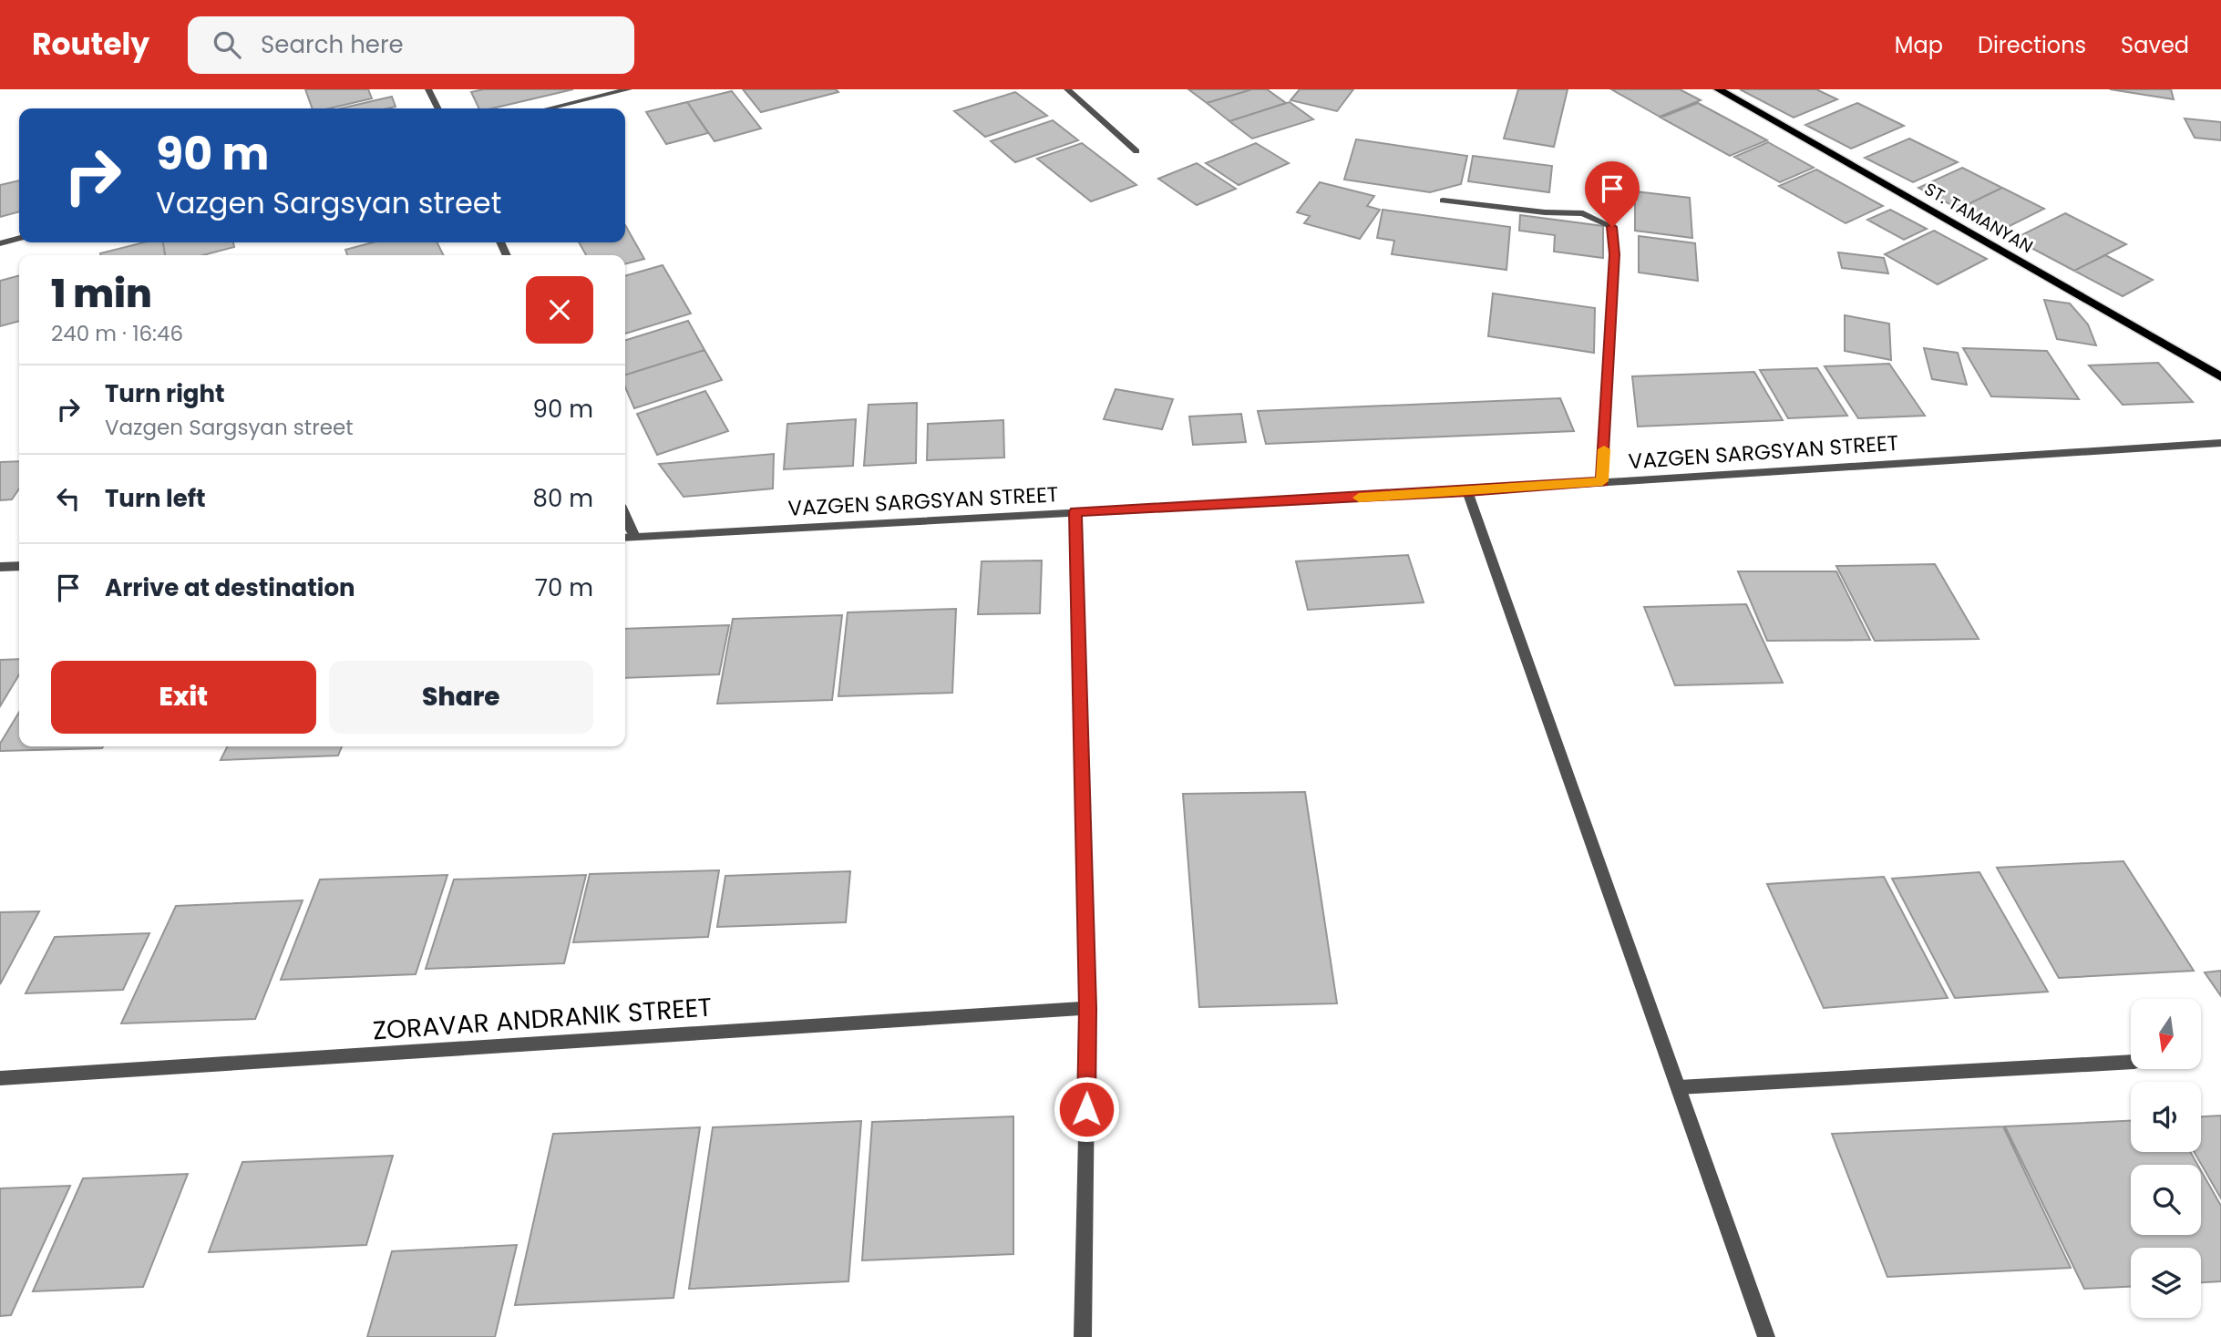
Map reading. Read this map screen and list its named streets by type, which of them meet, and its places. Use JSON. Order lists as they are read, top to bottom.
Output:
{
  "streets": {
    "main road": ["ST. TAMANYAN"],
    "street": ["VAZGEN SARGSYAN STREET", "ZORAVAR ANDRANIK STREET"]
  },
  "north": "bottom",
  "page": {
    "header": "Routely",
    "search": "Search here",
    "nav": ["Map", "Directions", "Saved"],
    "turn": ["90 m", "Vazgen Sargsyan street"],
    "heading": ["1 min", "240 m · 16:46"],
    "list": [
      {
        "name": "Turn right",
        "note": "Vazgen Sargsyan street",
        "value": "90 m"
      },
      {
        "name": "Turn left",
        "value": "80 m"
      },
      {
        "name": "Arrive at destination",
        "value": "70 m"
      }
    ],
    "buttons": ["Exit", "Share"]
  }
}
